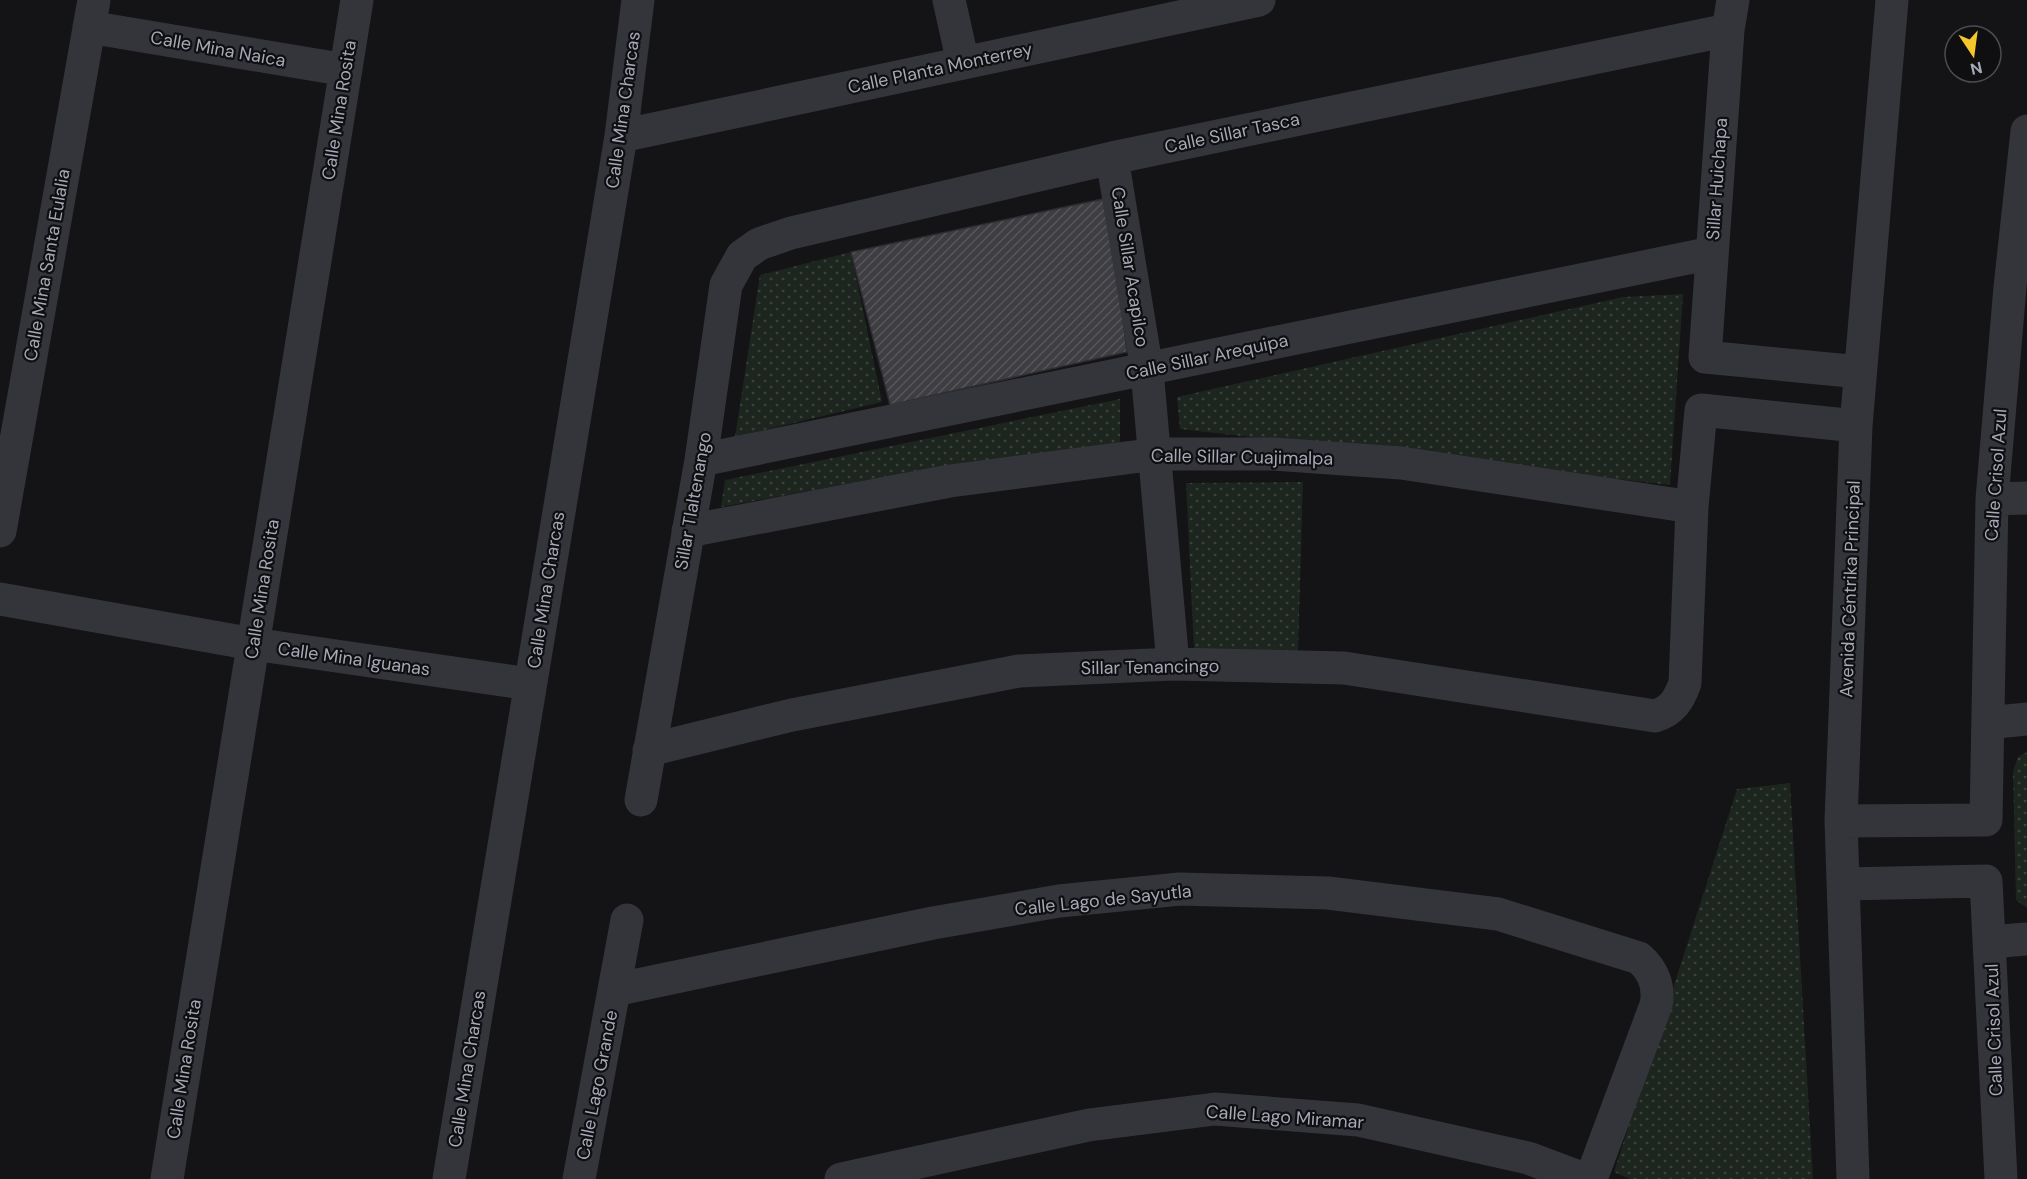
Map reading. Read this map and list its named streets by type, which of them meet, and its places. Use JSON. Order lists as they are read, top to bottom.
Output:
{
  "streets": {
    "street": [
      "Calle Mina Naica",
      "Calle Planta Monterrey",
      "Calle Mina Rosita",
      "Calle Mina Charcas",
      "Calle Sillar Tasca",
      "Sillar Huichapa",
      "Calle Mina Santa Eulalia",
      "Calle Sillar Acapilco",
      "Calle Sillar Arequipa",
      "Calle Sillar Cuajimalpa",
      "Calle Crisol Azul",
      "Sillar Tlaltenango",
      "Avenida Céntrika Principal",
      "Calle Mina Iguanas",
      "Sillar Tenancingo",
      "Calle Lago de Sayutla",
      "Calle Lago Grande",
      "Calle Lago Miramar"
    ]
  },
  "crossings": [
    ["Calle Mina Naica", "Calle Mina Rosita"],
    ["Calle Mina Naica", "Calle Mina Santa Eulalia"],
    ["Calle Planta Monterrey", "Calle Mina Charcas"],
    ["Calle Mina Rosita", "Calle Mina Iguanas"],
    ["Calle Mina Charcas", "Calle Mina Iguanas"],
    ["Calle Sillar Tasca", "Sillar Huichapa"],
    ["Calle Sillar Tasca", "Calle Sillar Acapilco"],
    ["Calle Sillar Tasca", "Sillar Tlaltenango"],
    ["Sillar Huichapa", "Calle Sillar Arequipa"],
    ["Sillar Huichapa", "Avenida Céntrika Principal"],
    ["Calle Sillar Acapilco", "Calle Sillar Arequipa"],
    ["Calle Sillar Acapilco", "Calle Sillar Cuajimalpa"],
    ["Calle Sillar Acapilco", "Sillar Tenancingo"],
    ["Calle Sillar Arequipa", "Sillar Tlaltenango"],
    ["Calle Sillar Cuajimalpa", "Sillar Tlaltenango"],
    ["Calle Sillar Cuajimalpa", "Sillar Tenancingo"],
    ["Calle Crisol Azul", "Avenida Céntrika Principal"],
    ["Sillar Tlaltenango", "Sillar Tenancingo"],
    ["Calle Lago de Sayutla", "Calle Lago Grande"]
  ],
  "north": "bottom"
}
